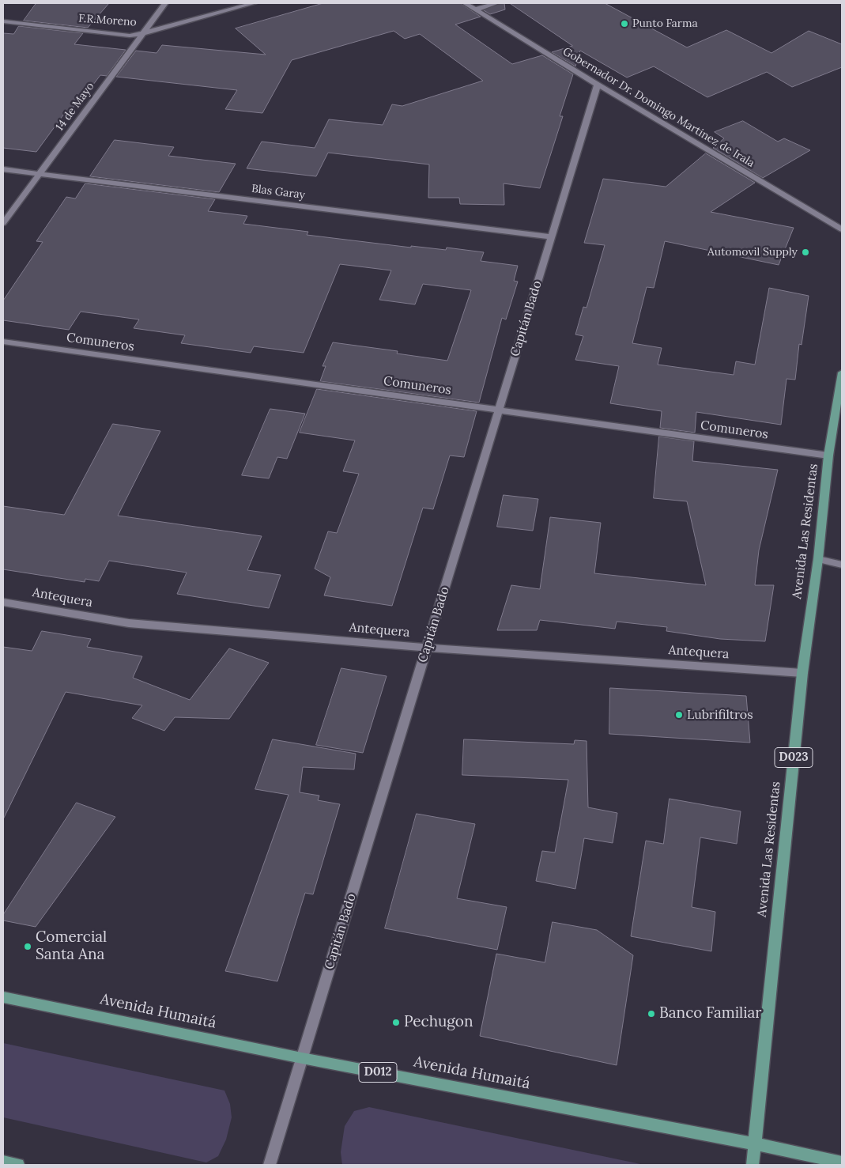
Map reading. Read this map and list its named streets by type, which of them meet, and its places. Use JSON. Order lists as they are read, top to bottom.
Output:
{
  "streets": {
    "main road": [
      "Avenida Las Residentas",
      "D023",
      "Avenida Humaitá",
      "D012"
    ],
    "street": [
      "F.R.Moreno",
      "14 de Mayo",
      "Gobernador Dr. Domingo Martinez de Irala",
      "Blas Garay",
      "Capitán Bado",
      "Comuneros",
      "Antequera"
    ]
  },
  "crossings": [
    ["F.R.Moreno", "14 de Mayo"],
    ["14 de Mayo", "Blas Garay"],
    ["Gobernador Dr. Domingo Martinez de Irala", "Capitán Bado"],
    ["Blas Garay", "Capitán Bado"],
    ["Capitán Bado", "Comuneros"],
    ["Capitán Bado", "Antequera"],
    ["Capitán Bado", "Avenida Humaitá"],
    ["Comuneros", "Avenida Las Residentas"],
    ["Avenida Las Residentas", "Antequera"],
    ["Avenida Las Residentas", "Avenida Humaitá"]
  ],
  "places": [
    "Punto Farma",
    "Automovil Supply",
    "Lubrifiltros",
    "Comercial Santa Ana",
    "Banco Familiar",
    "Pechugon"
  ]
}
